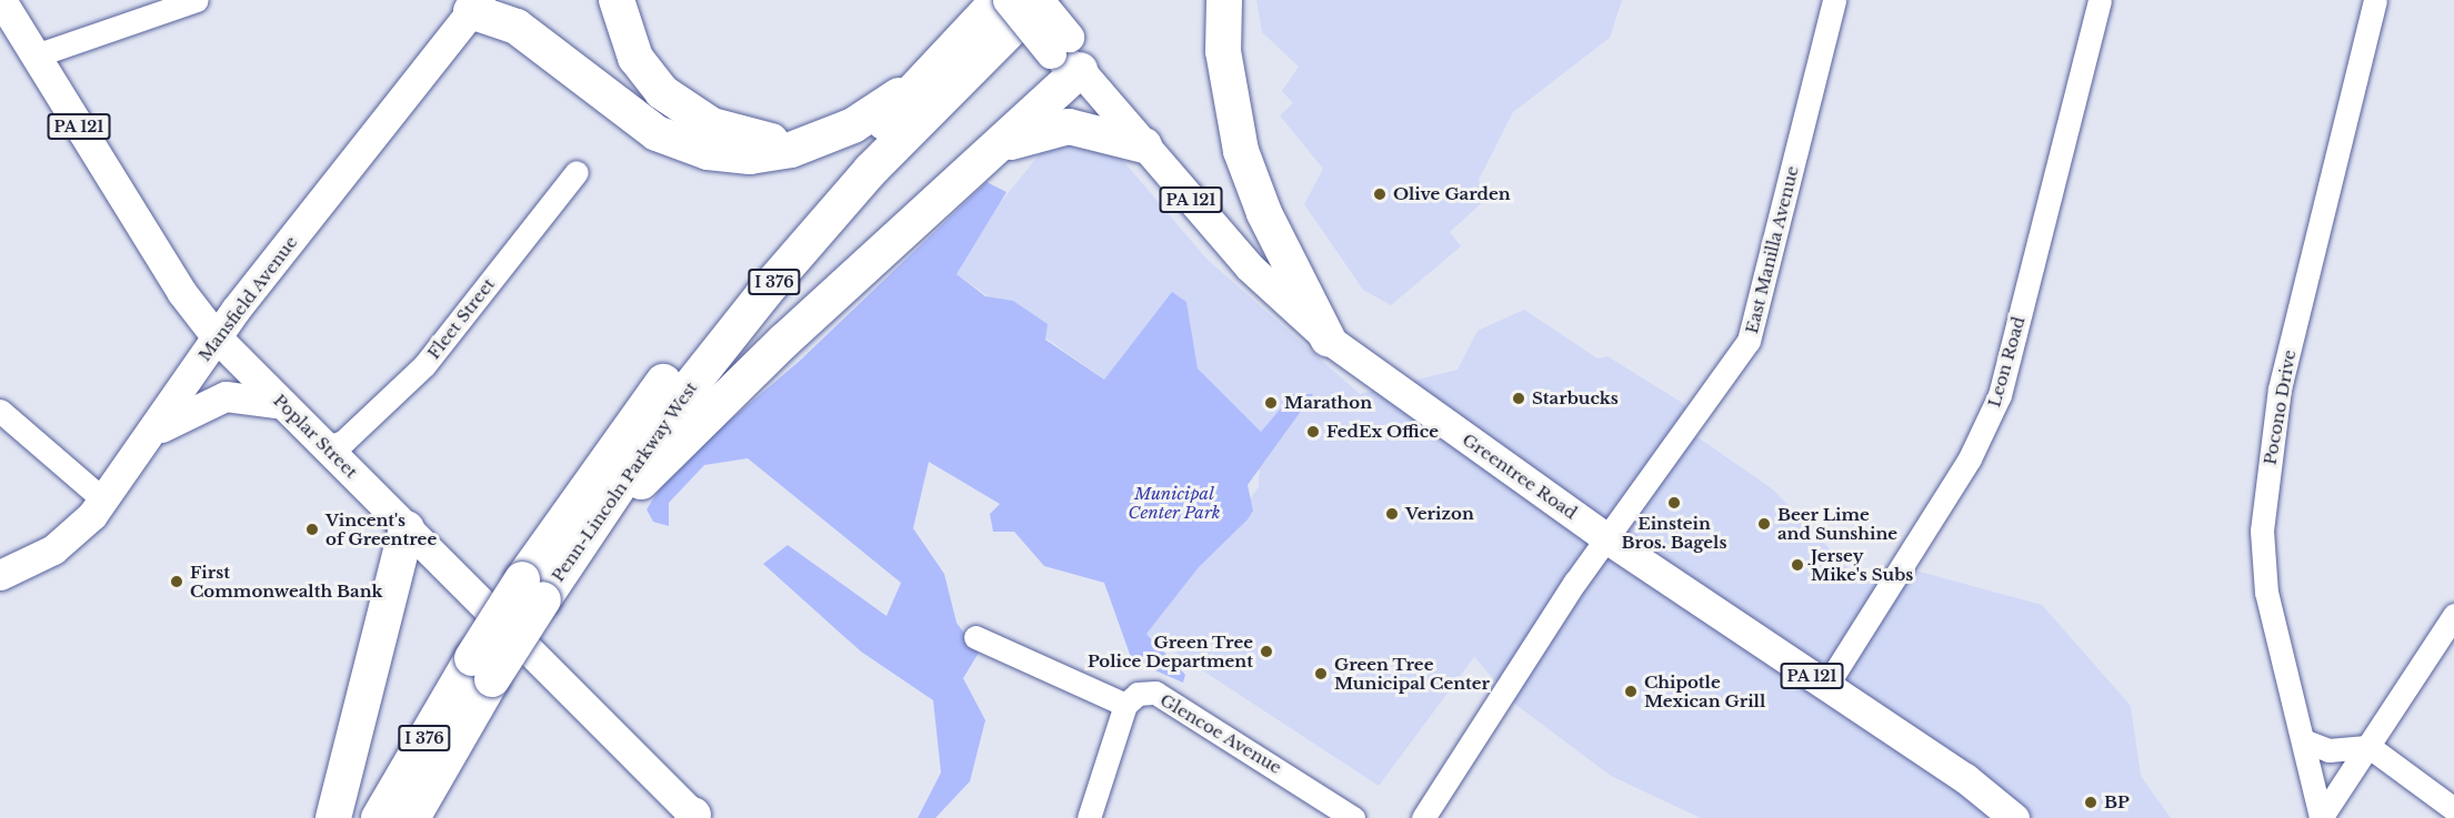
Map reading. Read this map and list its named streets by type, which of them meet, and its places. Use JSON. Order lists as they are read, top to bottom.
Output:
{
  "streets": {
    "highway": ["I 376", "Penn-Lincoln Parkway West"],
    "main road": [
      "PA 121",
      "Mansfield Avenue",
      "Poplar Street",
      "Greentree Road"
    ],
    "street": [
      "East Manilla Avenue",
      "Fleet Street",
      "Leon Road",
      "Pocono Drive",
      "Glencoe Avenue"
    ]
  },
  "crossings": [
    ["East Manilla Avenue", "Greentree Road"],
    ["Mansfield Avenue", "Poplar Street"],
    ["Fleet Street", "Poplar Street"],
    ["Leon Road", "Greentree Road"],
    ["Greentree Road", "Penn-Lincoln Parkway West"]
  ],
  "parks": ["Municipal Center Park"],
  "places": [
    "Olive Garden",
    "Starbucks",
    "Marathon",
    "FedEx Office",
    "Einstein Bros. Bagels",
    "Verizon",
    "Beer Lime and Sunshine",
    "Vincent's of Greentree",
    "Jersey Mike's Subs",
    "First Commonwealth Bank",
    "Green Tree Police Department",
    "Green Tree Municipal Center",
    "Chipotle Mexican Grill",
    "BP"
  ]
}
